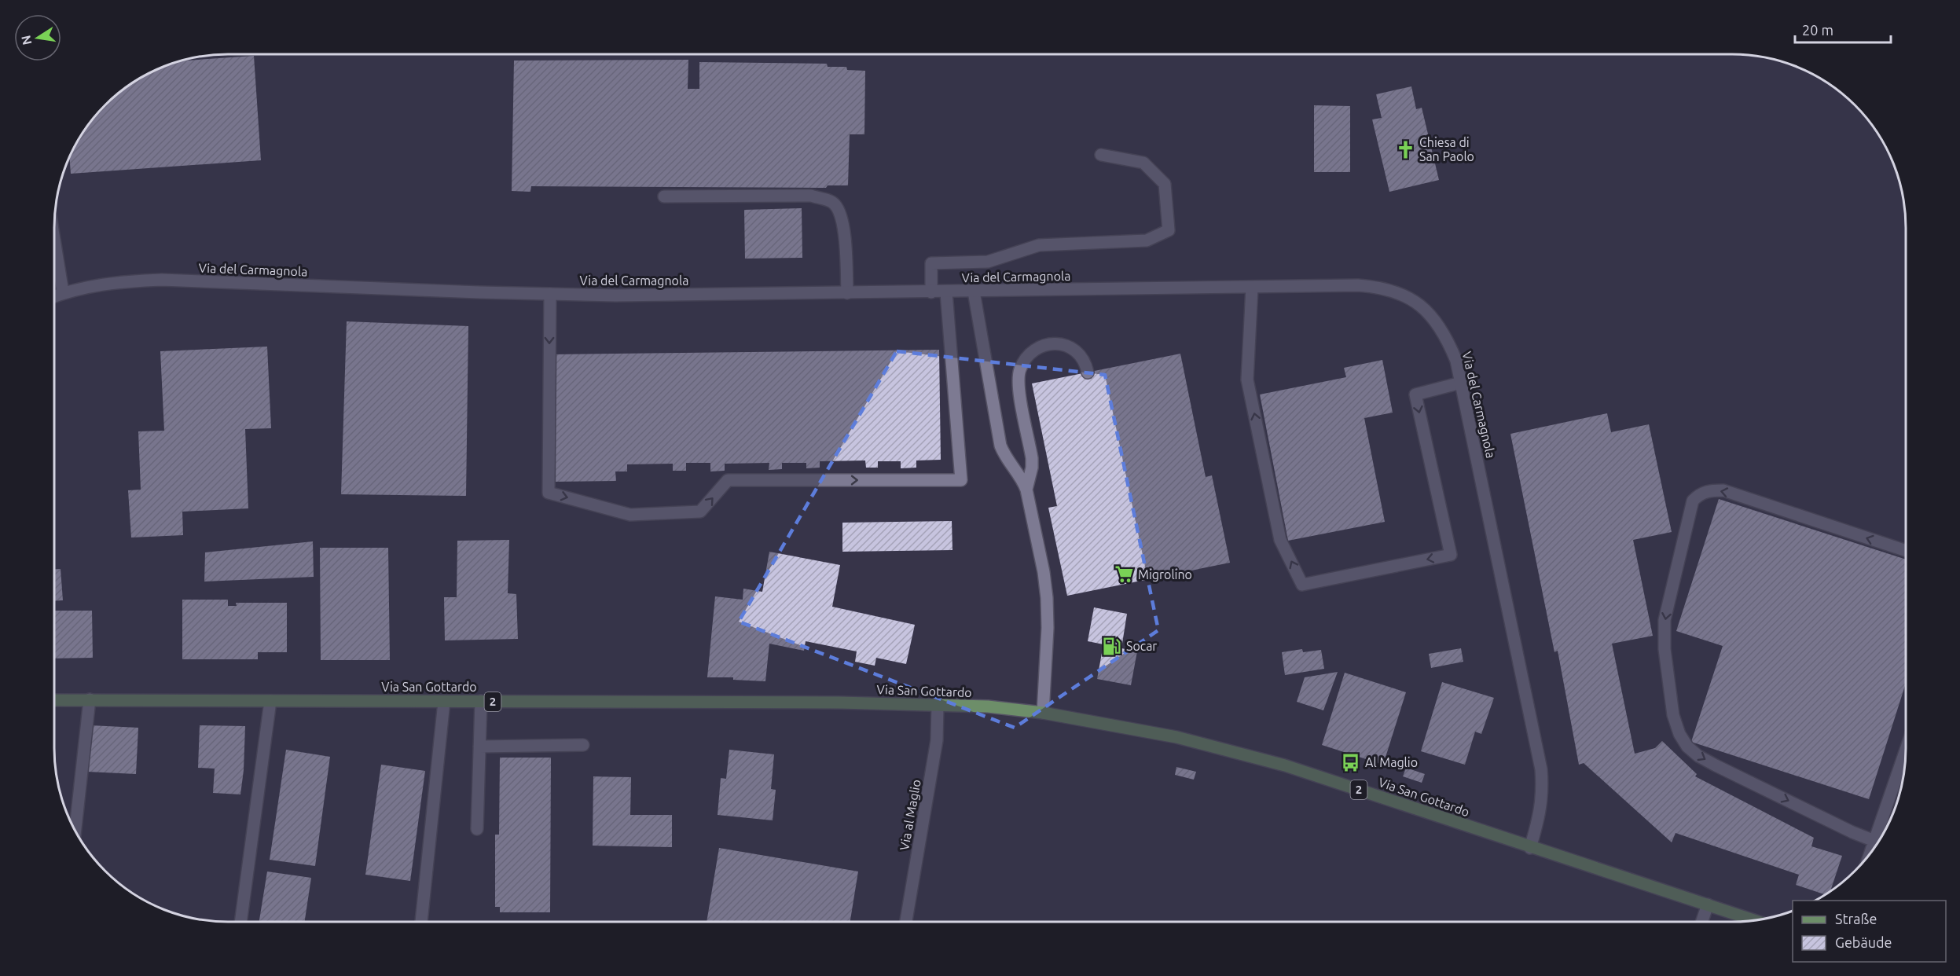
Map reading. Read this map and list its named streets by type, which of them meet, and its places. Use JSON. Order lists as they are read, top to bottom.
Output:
{
  "streets": {
    "main road": ["Via San Gottardo", "2"],
    "street": ["Via del Carmagnola", "Via al Maglio"]
  },
  "crossings": [
    ["Via del Carmagnola", "Via San Gottardo"],
    ["Via San Gottardo", "Via al Maglio"]
  ],
  "places": {
    "church": ["Chiesa di San Paolo"],
    "supermarket": ["Migrolino"],
    "fuel station": ["Socar"],
    "bus stop": ["Al Maglio"]
  },
  "legend": ["Straße", "Gebäude"],
  "scale_bar": "20 m",
  "north": "left"
}
